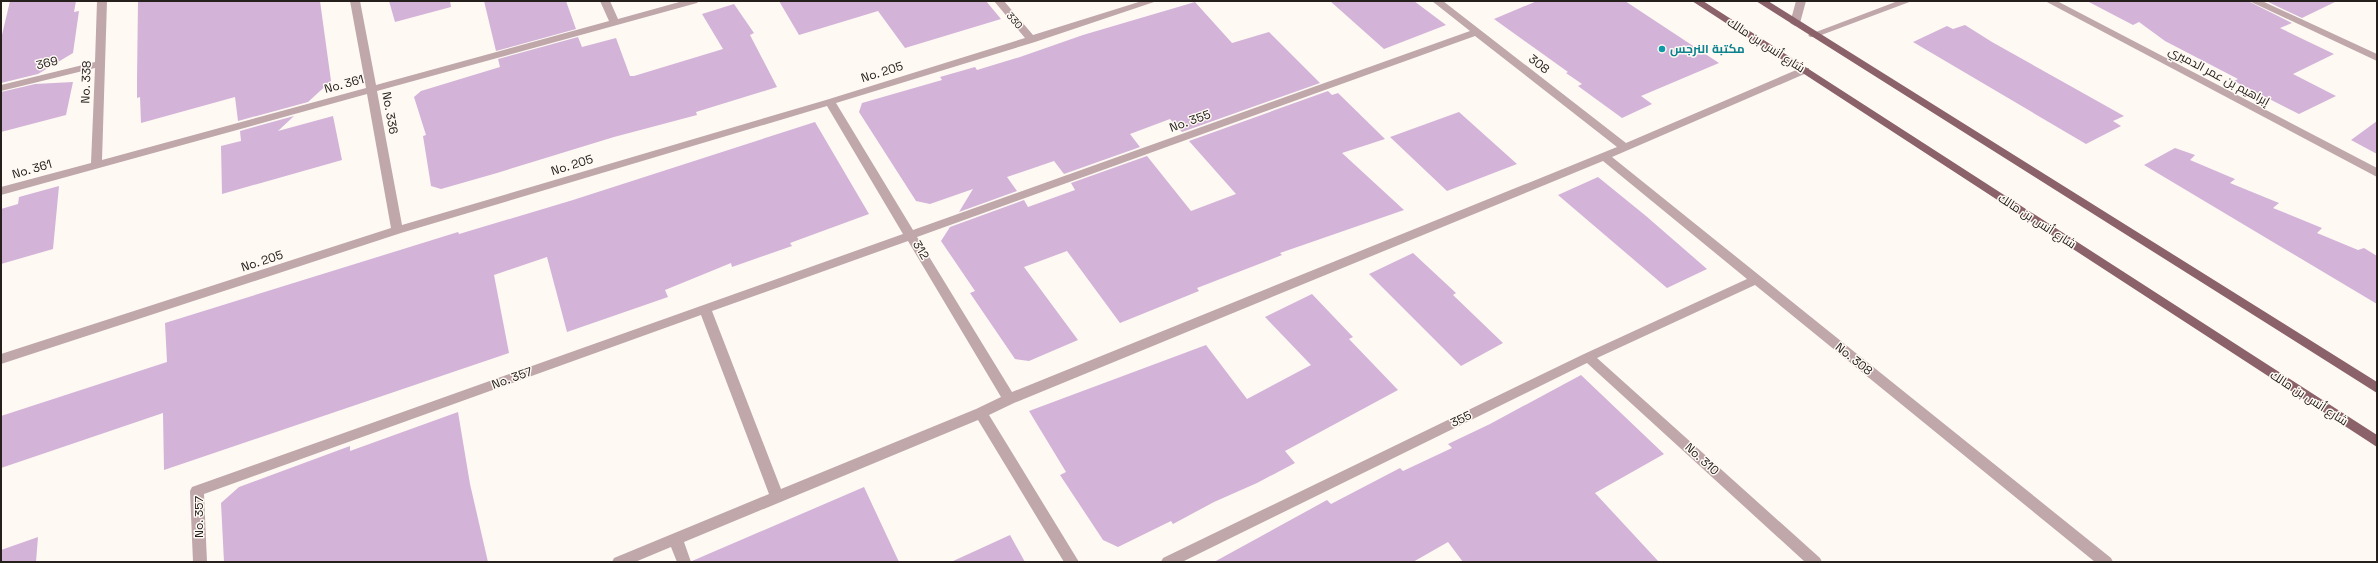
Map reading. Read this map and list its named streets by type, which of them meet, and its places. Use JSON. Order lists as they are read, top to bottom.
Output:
{
  "streets": {
    "main road": ["شارع أنس بن مالك"],
    "street": [
      "330",
      "369",
      "308",
      "No. 205",
      "إبراهيم بن عمر الدميري",
      "No. 338",
      "No. 361",
      "No. 336",
      "No. 355",
      "312",
      "No. 308",
      "No. 357",
      "355",
      "No. 310"
    ]
  },
  "crossings": [
    ["330", "No. 205"],
    ["369", "No. 338"],
    ["308", "No. 355"],
    ["No. 205", "No. 336"],
    ["No. 205", "312"],
    ["No. 338", "No. 361"],
    ["No. 361", "No. 336"],
    ["No. 355", "312"],
    ["No. 355", "No. 357"],
    ["No. 308", "355"],
    ["355", "No. 310"]
  ],
  "places": ["مكتبة النرجس"]
}
